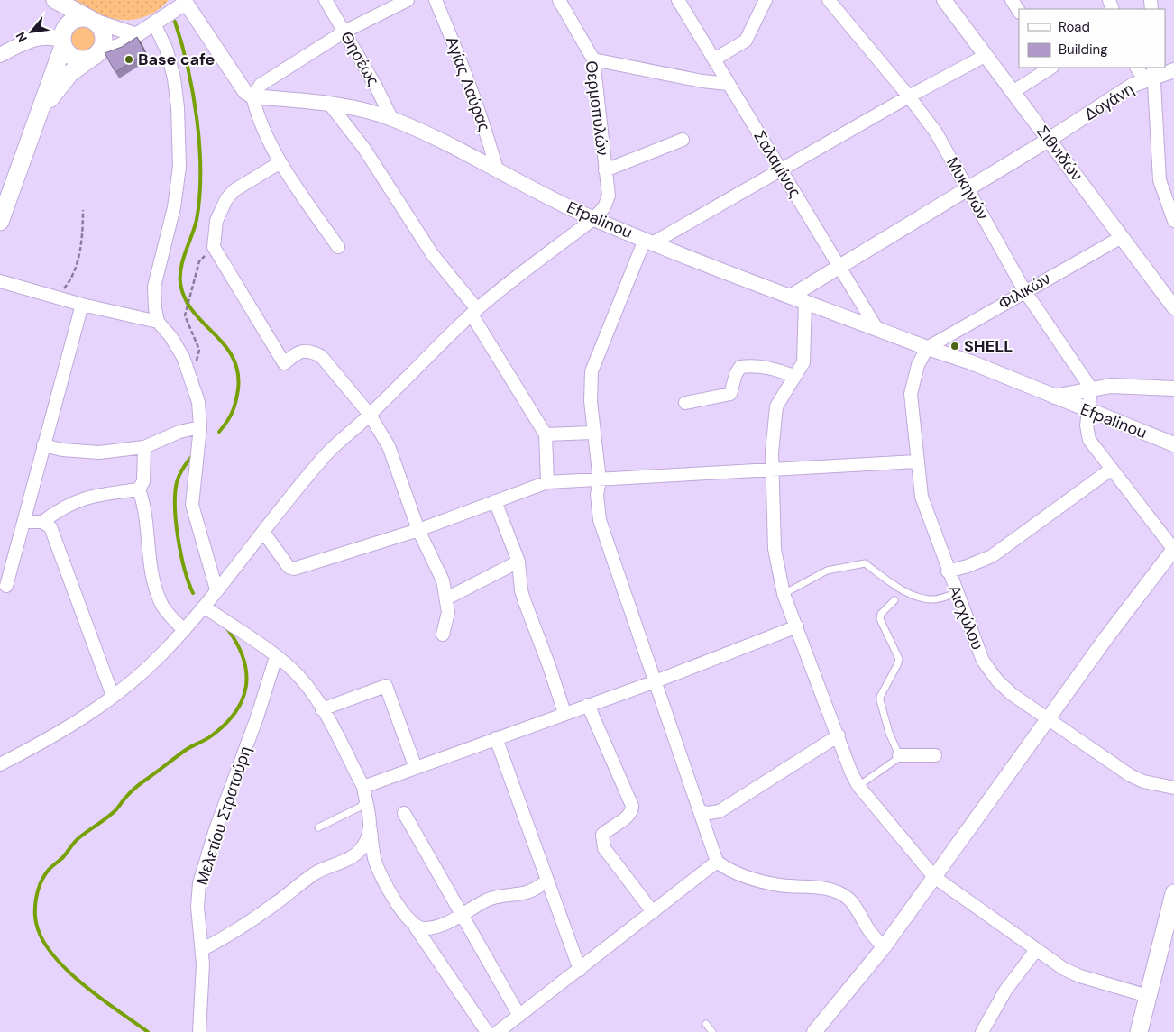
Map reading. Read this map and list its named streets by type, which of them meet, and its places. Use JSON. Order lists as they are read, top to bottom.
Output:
{
  "streets": {
    "street": [
      "Θησέως",
      "Αγίας Λαύρας",
      "Δογάνη",
      "Θερμοπυλών",
      "Σιθνιδών",
      "Σαλαμίνος",
      "Μυκηνών",
      "Efpalinou",
      "Φιλικών",
      "Αισχύλου",
      "Μελετίου Στρατούρη"
    ]
  },
  "crossings": [
    ["Θησέως", "Efpalinou"],
    ["Αγίας Λαύρας", "Efpalinou"],
    ["Δογάνη", "Σιθνιδών"],
    ["Δογάνη", "Σαλαμίνος"],
    ["Δογάνη", "Μυκηνών"],
    ["Δογάνη", "Efpalinou"],
    ["Θερμοπυλών", "Efpalinou"],
    ["Σιθνιδών", "Φιλικών"],
    ["Σαλαμίνος", "Efpalinou"],
    ["Μυκηνών", "Efpalinou"],
    ["Μυκηνών", "Φιλικών"],
    ["Efpalinou", "Φιλικών"],
    ["Efpalinou", "Αισχύλου"],
    ["Φιλικών", "Αισχύλου"]
  ],
  "places": ["Base cafe", "SHELL"],
  "legend": ["Road", "Building"],
  "north": "bottom left"
}
